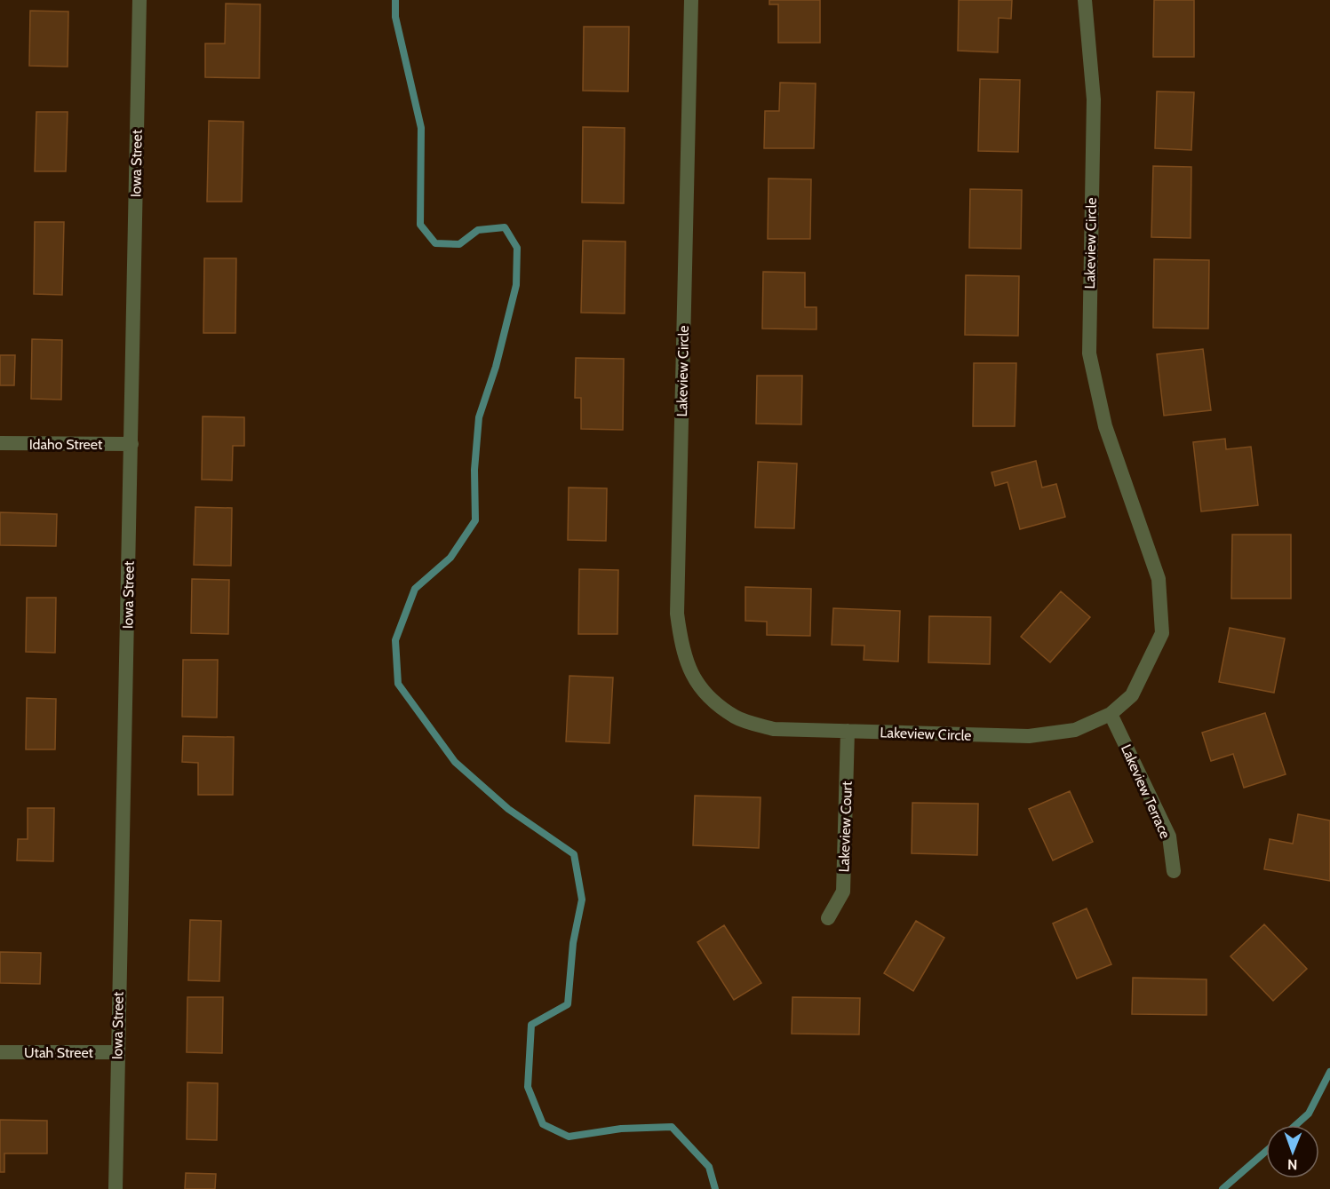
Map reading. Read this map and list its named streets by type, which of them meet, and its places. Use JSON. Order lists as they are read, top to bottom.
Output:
{
  "streets": {
    "street": [
      "Iowa Street",
      "Lakeview Circle",
      "Idaho Street",
      "Lakeview Terrace",
      "Lakeview Court",
      "Utah Street"
    ]
  },
  "crossings": [
    ["Iowa Street", "Idaho Street"],
    ["Iowa Street", "Utah Street"],
    ["Lakeview Circle", "Lakeview Terrace"],
    ["Lakeview Circle", "Lakeview Court"]
  ],
  "north": "bottom"
}
